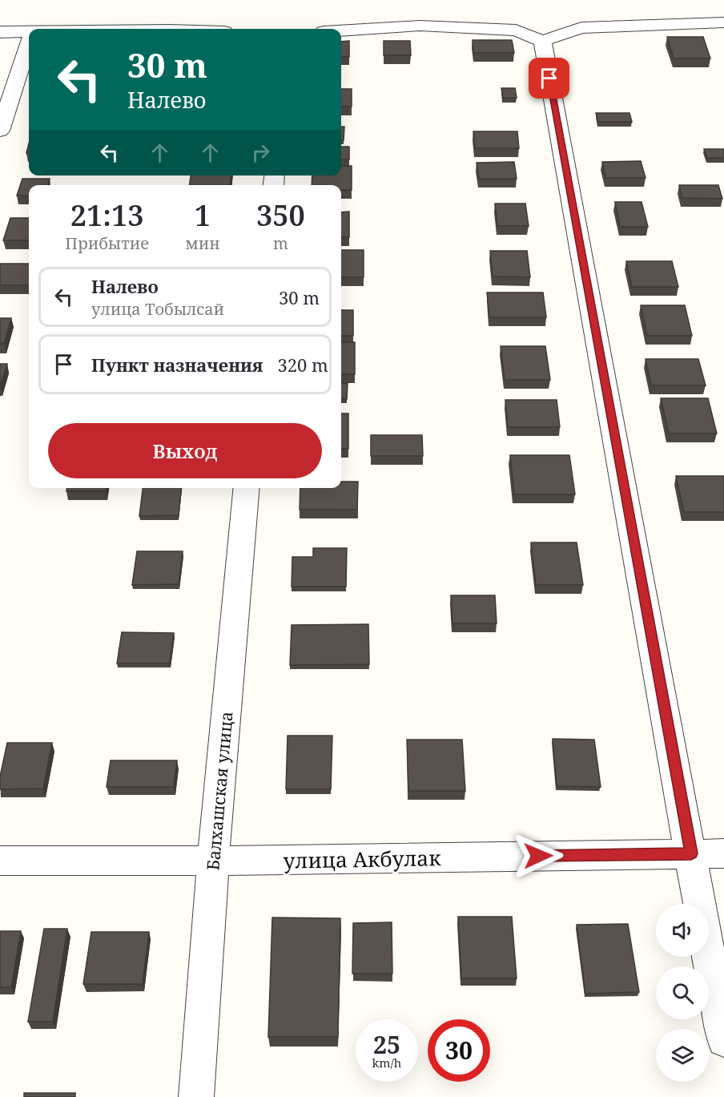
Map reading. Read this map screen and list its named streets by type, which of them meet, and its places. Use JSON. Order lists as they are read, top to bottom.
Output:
{
  "streets": {
    "street": ["Балхашская улица", "улица Акбулак"]
  },
  "crossings": [
    ["Балхашская улица", "улица Акбулак"]
  ],
  "page": {
    "turn": ["30 m", "Налево"],
    "eta": [
      "21:13",
      "Прибытие",
      "1",
      "мин",
      "350",
      "m"
    ],
    "list": [
      {
        "name": "Налево",
        "note": "улица Тобылсай",
        "value": "30 m"
      },
      {
        "name": "Пункт назначения",
        "value": "320 m"
      }
    ],
    "buttons": "Выход",
    "speed": "25 km/h",
    "limit": "30"
  }
}
